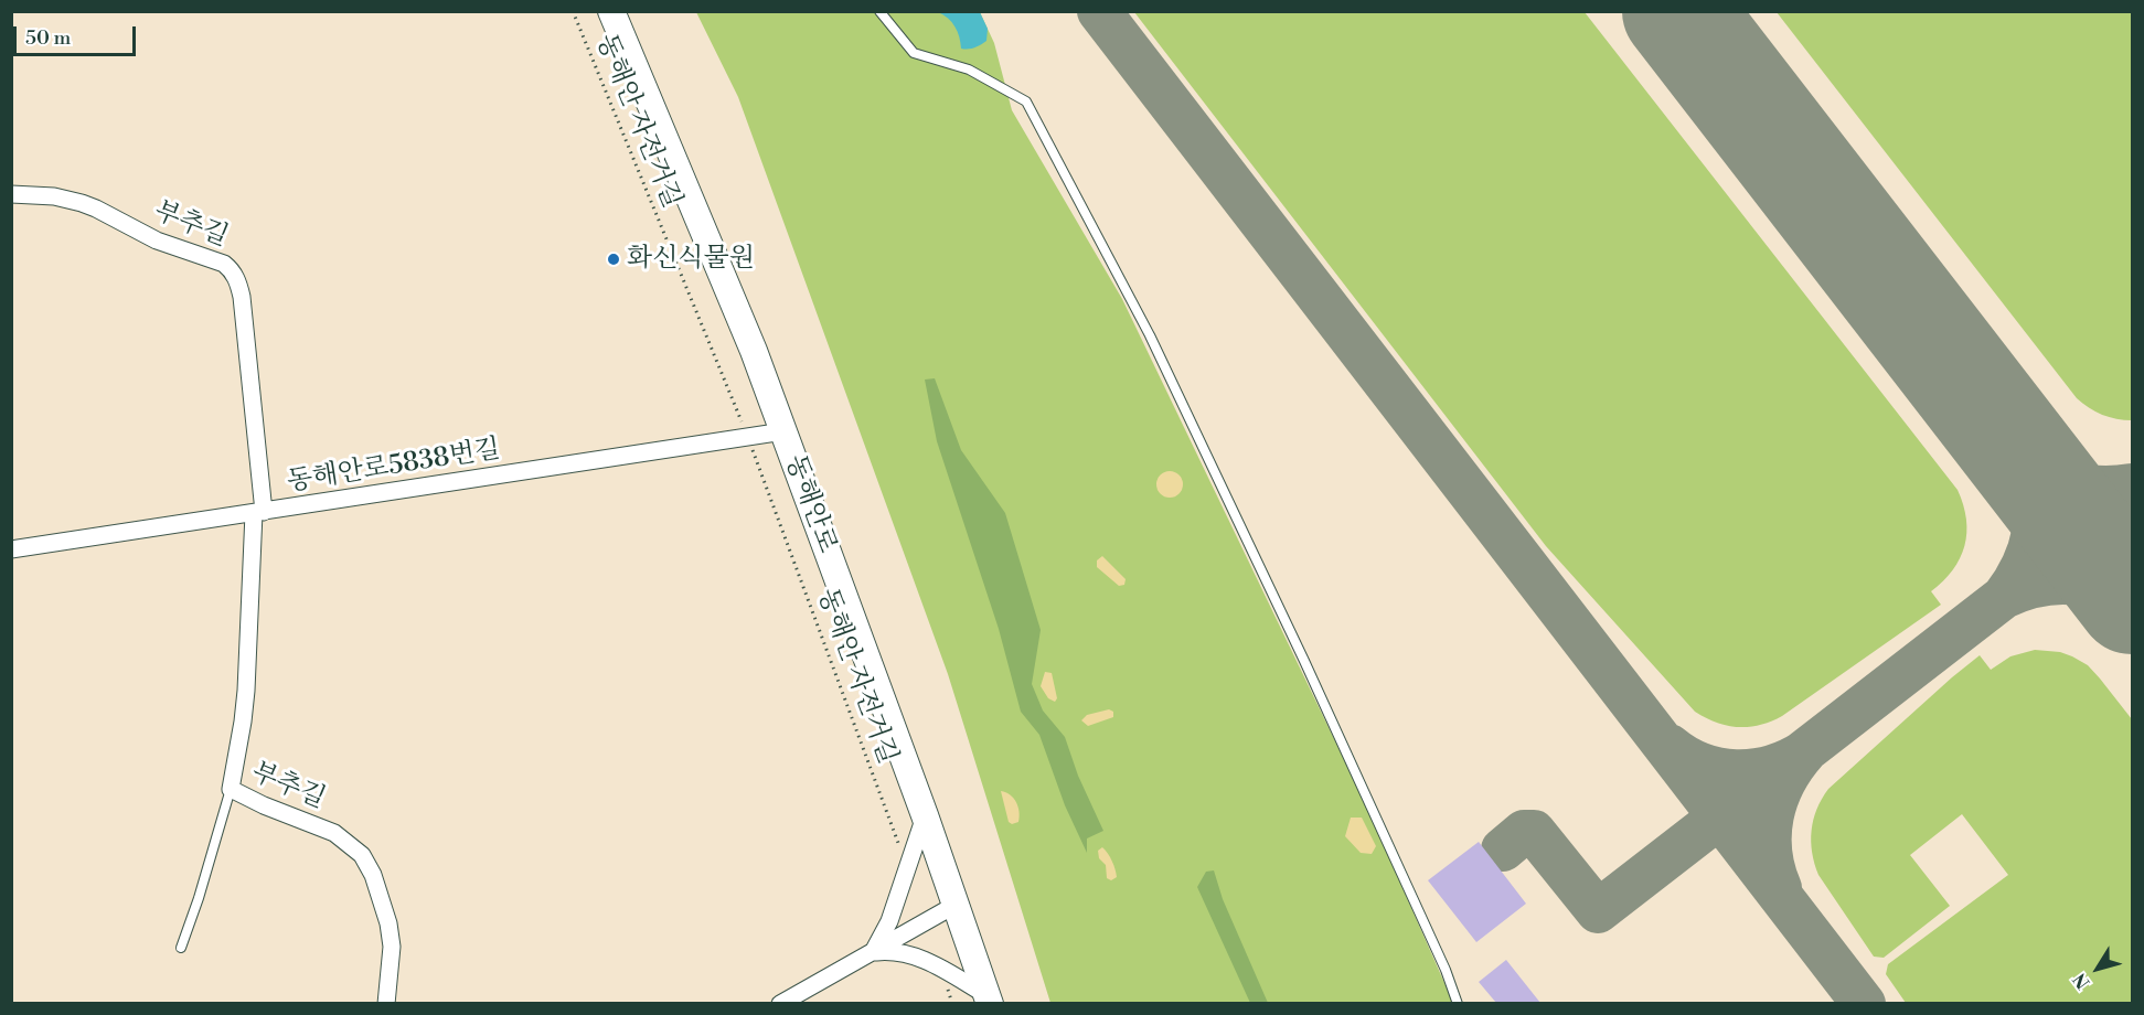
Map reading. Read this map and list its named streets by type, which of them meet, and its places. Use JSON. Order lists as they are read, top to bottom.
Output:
{
  "streets": {
    "main road": ["동해안로"],
    "street": ["부추길", "동해안로5838번길"],
    "path": ["동해안 자전거길"]
  },
  "crossings": [
    ["동해안 자전거길", "동해안로5838번길"],
    ["부추길", "동해안로5838번길"],
    ["동해안로5838번길", "동해안로"]
  ],
  "places": ["화신식물원"],
  "scale_bar": "50 m",
  "north": "bottom left"
}
